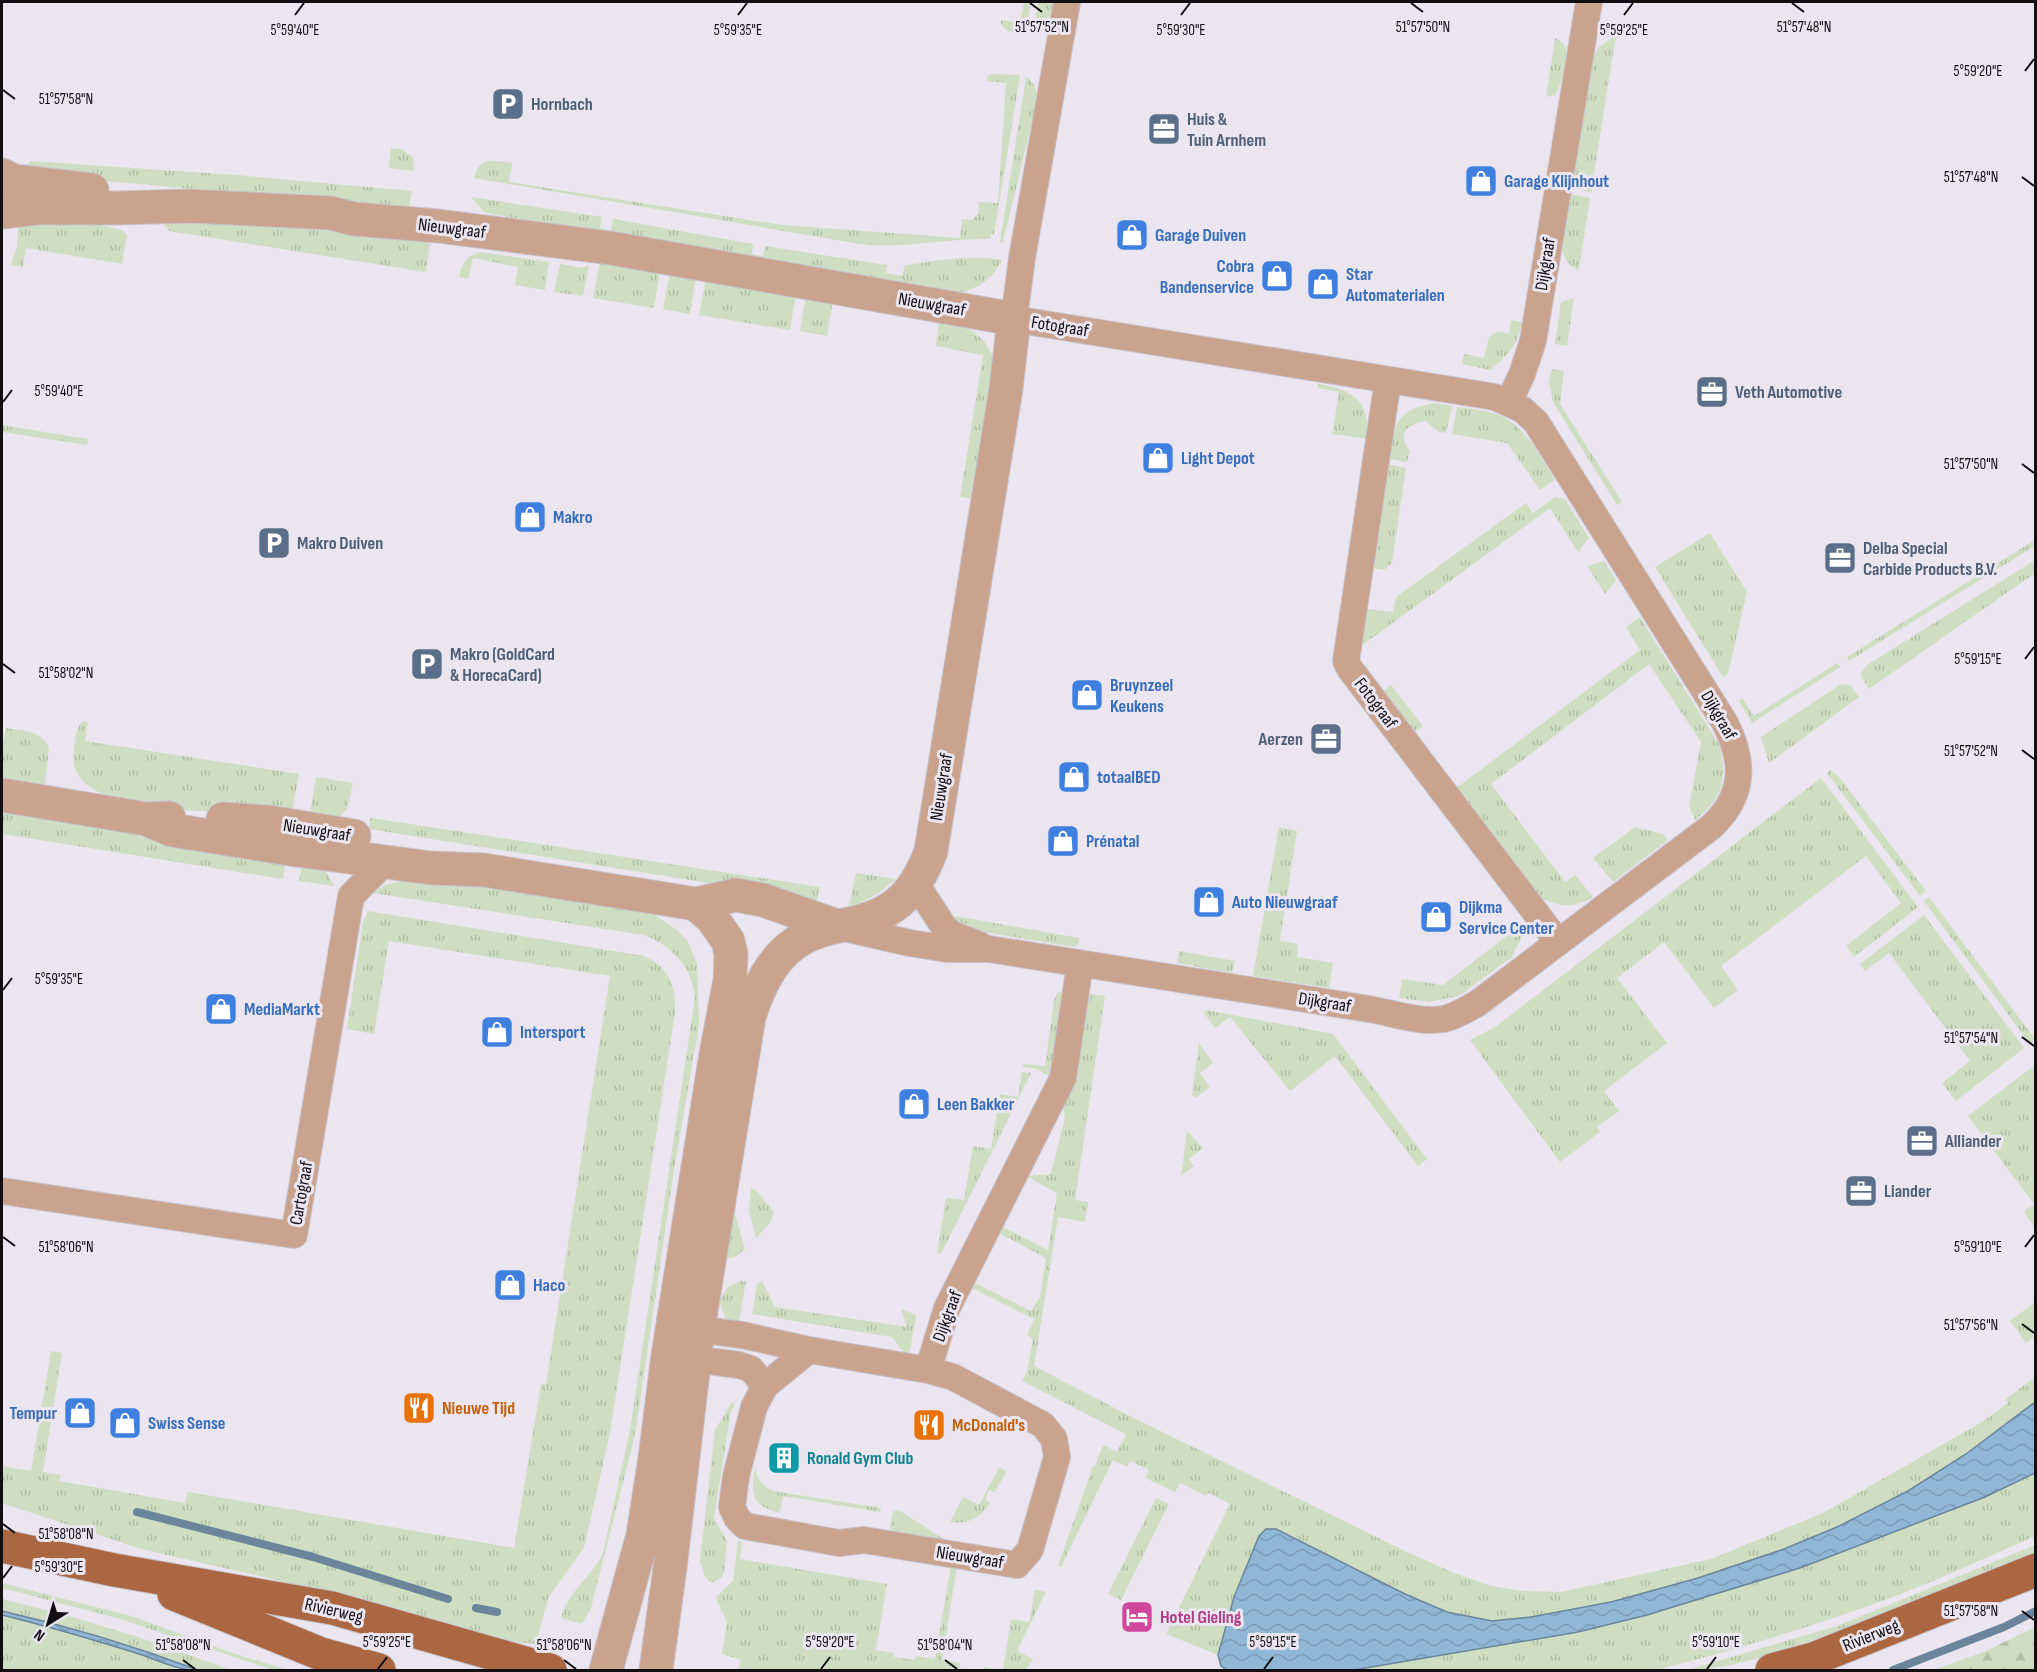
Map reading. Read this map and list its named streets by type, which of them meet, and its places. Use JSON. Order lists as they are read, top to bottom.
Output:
{
  "streets": {
    "main road": ["Rivierweg"],
    "street": [
      "Nieuwgraaf",
      "Dijkgraaf",
      "Fotograaf",
      "Cartograaf"
    ]
  },
  "crossings": [
    ["Nieuwgraaf", "Dijkgraaf"],
    ["Nieuwgraaf", "Fotograaf"],
    ["Dijkgraaf", "Fotograaf"]
  ],
  "places": {
    "parking": ["Hornbach", "Makro Duiven", "Makro (GoldCard & HorecaCard)"],
    "office": [
      "Huis & Tuin Arnhem",
      "Veth Automotive",
      "Delba Special Carbide Products B.V.",
      "Aerzen",
      "Alliander",
      "Liander"
    ],
    "shop": [
      "Garage Klijnhout",
      "Garage Duiven",
      "Cobra Bandenservice",
      "Star Automaterialen",
      "Light Depot",
      "Makro",
      "Bruynzeel Keukens",
      "totaalBED",
      "Prénatal",
      "Auto Nieuwgraaf",
      "Dijkma Service Center",
      "MediaMarkt",
      "Intersport",
      "Leen Bakker",
      "Haco",
      "Tempur",
      "Swiss Sense"
    ],
    "restaurant": ["Nieuwe Tijd", "McDonald's"],
    "building": ["Ronald Gym Club"],
    "hotel": ["Hotel Gieling"]
  },
  "north": "bottom left",
  "coordinates": [
    "51°57'48\"N",
    "51°57'52\"N",
    "51°57'50\"N",
    "5°59'40\"E",
    "5°59'35\"E",
    "5°59'30\"E",
    "5°59'25\"E",
    "5°59'20\"E",
    "51°57'58\"N",
    "5°59'15\"E",
    "51°58'02\"N",
    "51°57'54\"N",
    "51°58'06\"N",
    "5°59'10\"E",
    "51°57'56\"N",
    "51°58'08\"N",
    "51°58'04\"N"
  ]
}
